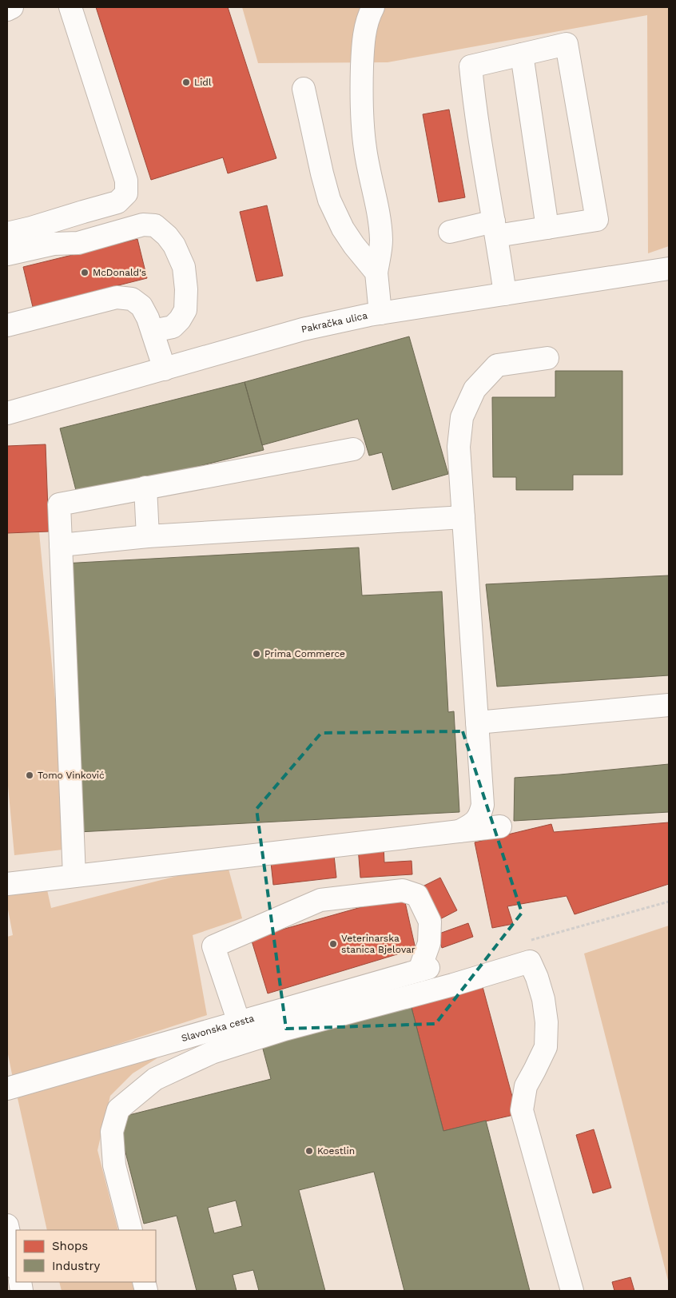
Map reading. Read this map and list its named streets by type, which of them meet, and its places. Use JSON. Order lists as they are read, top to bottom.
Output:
{
  "streets": {
    "street": ["Pakračka ulica", "Slavonska cesta"]
  },
  "places": [
    "Lidl",
    "McDonald's",
    "Prima Commerce",
    "Tomo Vinković",
    "Veterinarska stanica Bjelovar",
    "Koestlin"
  ],
  "legend": ["Shops", "Industry"]
}
